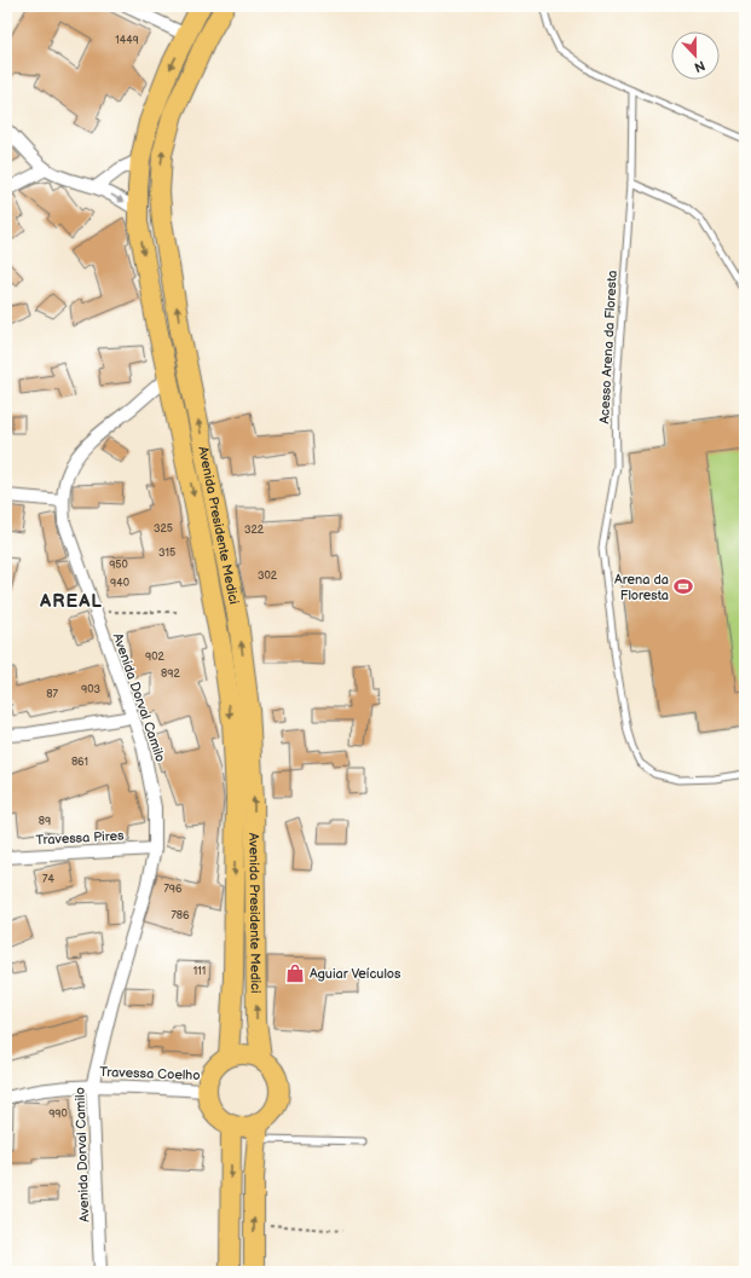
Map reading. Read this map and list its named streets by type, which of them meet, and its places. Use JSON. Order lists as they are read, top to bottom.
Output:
{
  "streets": {
    "main road": ["Avenida Presidente Medici"],
    "street": ["Avenida Dorval Camilo", "Travessa Pires", "Travessa Coelho"],
    "lane": ["Acesso Arena da Floresta"]
  },
  "crossings": [
    ["Avenida Presidente Medici", "Avenida Dorval Camilo"],
    ["Avenida Presidente Medici", "Travessa Coelho"],
    ["Avenida Dorval Camilo", "Travessa Pires"],
    ["Avenida Dorval Camilo", "Travessa Coelho"]
  ],
  "districts": ["AREAL"],
  "places": {
    "sports": ["Arena da Floresta"],
    "shop": ["Aguiar Veículos"]
  },
  "house_numbers": [
    "1449",
    "325",
    "322",
    "315",
    "950",
    "302",
    "940",
    "902",
    "892",
    "903",
    "87",
    "861",
    "89",
    "74",
    "796",
    "786",
    "111",
    "990"
  ],
  "north": "bottom"
}
